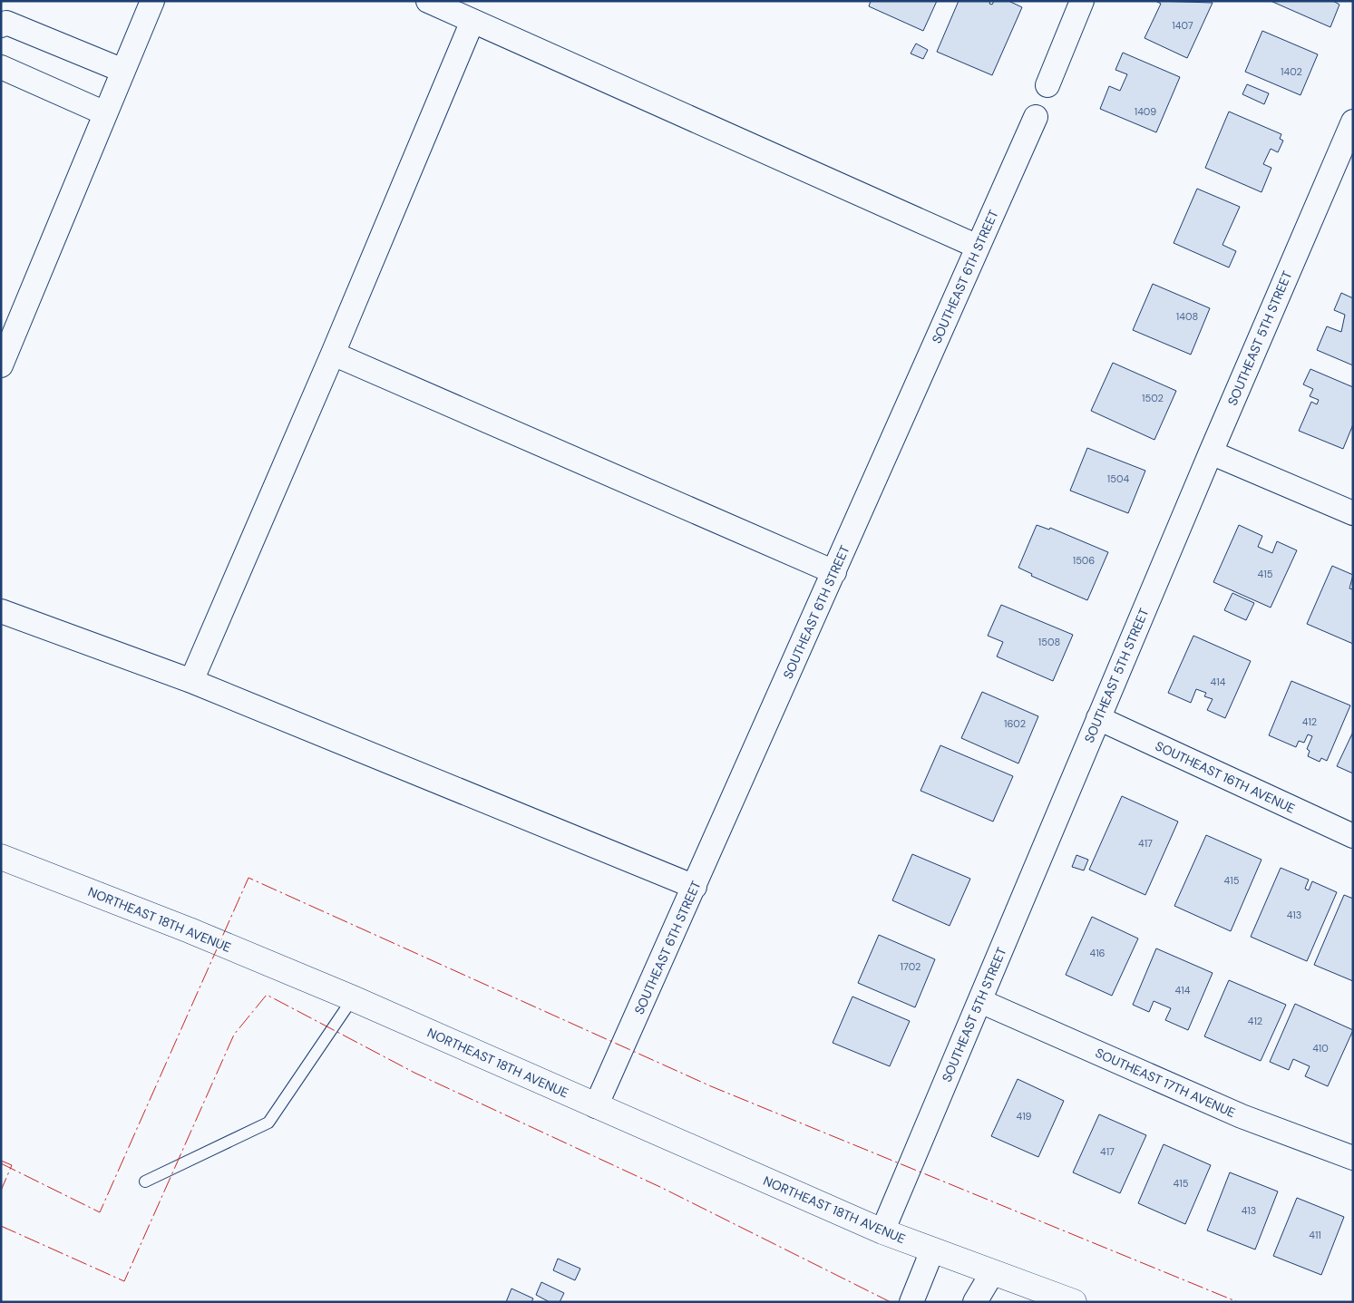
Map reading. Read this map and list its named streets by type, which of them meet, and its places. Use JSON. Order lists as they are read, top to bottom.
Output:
{
  "streets": {
    "street": [
      "SOUTHEAST 6TH STREET",
      "SOUTHEAST 5TH STREET",
      "SOUTHEAST 16TH AVENUE",
      "NORTHEAST 18TH AVENUE",
      "SOUTHEAST 17TH AVENUE"
    ]
  },
  "crossings": [
    ["SOUTHEAST 6TH STREET", "NORTHEAST 18TH AVENUE"],
    ["SOUTHEAST 5TH STREET", "SOUTHEAST 16TH AVENUE"],
    ["SOUTHEAST 5TH STREET", "NORTHEAST 18TH AVENUE"],
    ["SOUTHEAST 5TH STREET", "SOUTHEAST 17TH AVENUE"]
  ],
  "house_numbers": [
    "1407",
    "1402",
    "1409",
    "1408",
    "1502",
    "1504",
    "1506",
    "415",
    "1508",
    "414",
    "412",
    "1602",
    "417",
    "415",
    "413",
    "416",
    "1702",
    "414",
    "412",
    "410",
    "419",
    "417",
    "415",
    "413",
    "411"
  ]
}
